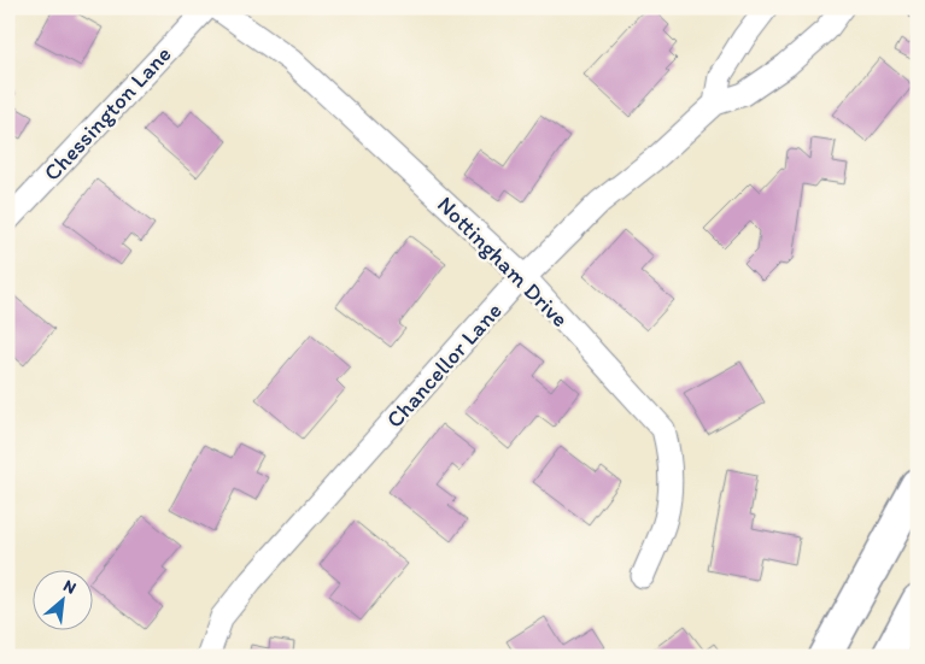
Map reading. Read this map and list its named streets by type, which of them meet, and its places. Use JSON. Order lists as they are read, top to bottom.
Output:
{
  "streets": {
    "street": ["Chessington Lane", "Nottingham Drive", "Chancellor Lane"]
  },
  "crossings": [
    ["Nottingham Drive", "Chancellor Lane"]
  ],
  "north": "top right"
}
